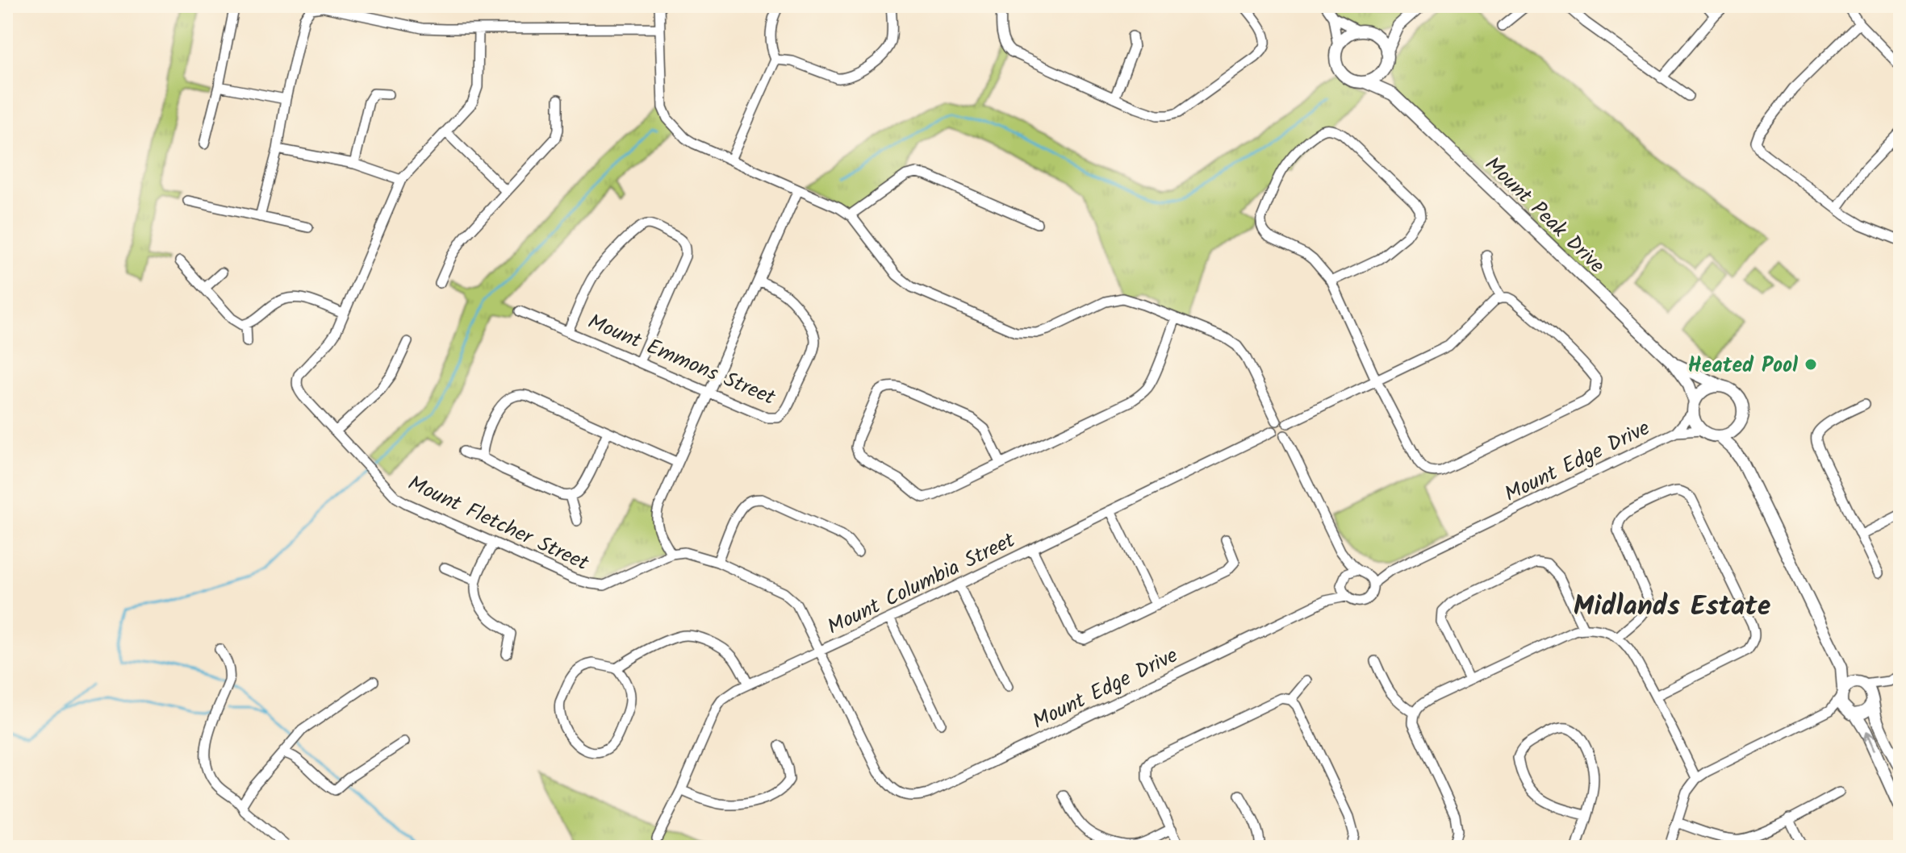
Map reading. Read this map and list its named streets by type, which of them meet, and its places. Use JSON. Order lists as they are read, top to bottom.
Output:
{
  "streets": {
    "street": [
      "Mount Peak Drive",
      "Mount Emmons Street",
      "Mount Edge Drive",
      "Mount Fletcher Street",
      "Mount Columbia Street"
    ]
  },
  "crossings": [
    ["Mount Peak Drive", "Mount Edge Drive"],
    ["Mount Edge Drive", "Mount Columbia Street"]
  ],
  "districts": ["Midlands Estate"],
  "places": ["Heated Pool"]
}
